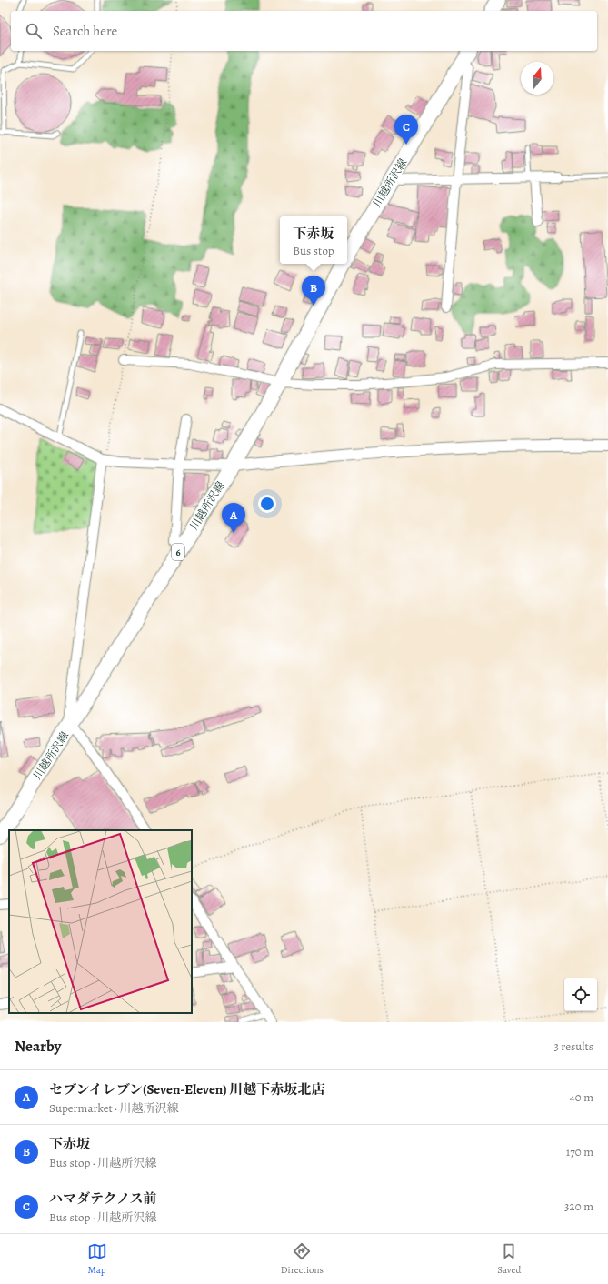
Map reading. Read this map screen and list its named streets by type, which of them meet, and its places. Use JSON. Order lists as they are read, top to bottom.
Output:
{
  "streets": {
    "main road": ["川越所沢線", "6"]
  },
  "north": "top",
  "page": {
    "search": "Search here",
    "pins": ["C", "B", "A"],
    "popup": ["下赤坂", "Bus stop"],
    "heading": ["Nearby", "3 results"],
    "list": [
      {
        "mark": "A",
        "name": "セブンイレブン(Seven-Eleven) 川越下赤坂北店",
        "note": "Supermarket · 川越所沢線",
        "value": "40 m"
      },
      {
        "mark": "B",
        "name": "下赤坂",
        "note": "Bus stop · 川越所沢線",
        "value": "170 m"
      },
      {
        "mark": "C",
        "name": "ハマダテクノス前",
        "note": "Bus stop · 川越所沢線",
        "value": "320 m"
      }
    ],
    "nav": ["Map", "Directions", "Saved"]
  }
}
